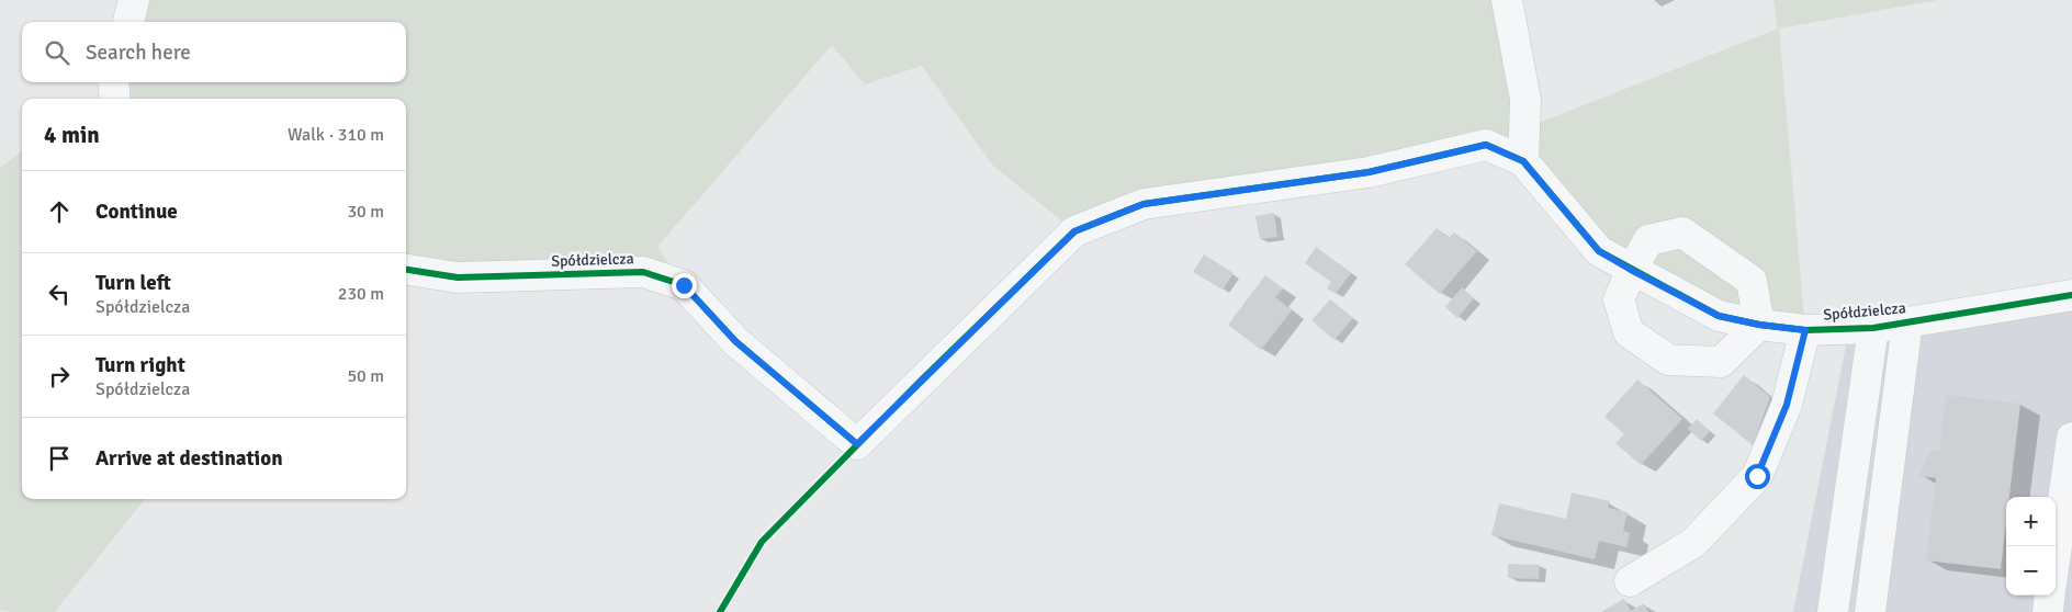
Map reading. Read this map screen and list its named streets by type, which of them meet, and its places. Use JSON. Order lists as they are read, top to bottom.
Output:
{
  "streets": {
    "street": ["Spółdzielcza"]
  },
  "page": {
    "search": "Search here",
    "heading": ["4 min", "Walk · 310 m"],
    "list": [
      ["Continue", "30 m"],
      ["Turn left", "Spółdzielcza", "230 m"],
      ["Turn right", "Spółdzielcza", "50 m"],
      "Arrive at destination"
    ],
    "map_buttons": ["+", "−"]
  }
}
